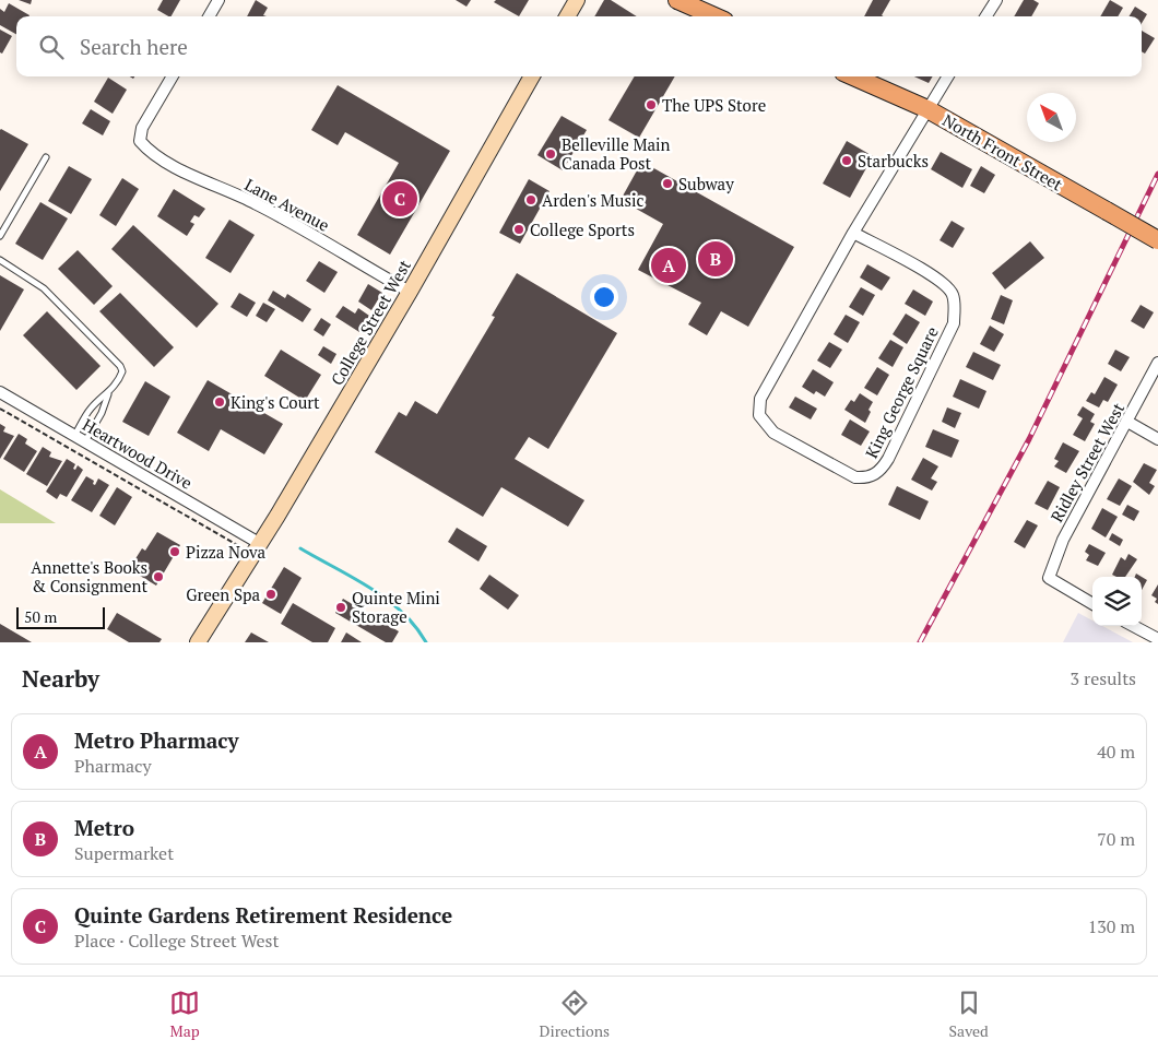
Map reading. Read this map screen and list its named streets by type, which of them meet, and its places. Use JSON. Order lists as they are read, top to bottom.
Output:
{
  "streets": {
    "main road": ["North Front Street", "College Street West"],
    "street": [
      "Lane Avenue",
      "King George Square",
      "Heartwood Drive",
      "Ridley Street West"
    ]
  },
  "crossings": [
    ["North Front Street", "King George Square"],
    ["Lane Avenue", "College Street West"],
    ["College Street West", "Heartwood Drive"]
  ],
  "places": [
    "The UPS Store",
    "Belleville Main Canada Post",
    "Starbucks",
    "Subway",
    "Arden's Music",
    "College Sports",
    "King's Court",
    "Pizza Nova",
    "Annette's Books & Consignment",
    "Green Spa",
    "Quinte Mini Storage"
  ],
  "scale_bar": "50 m",
  "north": "top left",
  "page": {
    "search": "Search here",
    "pins": ["C", "B", "A"],
    "scale": "50 m",
    "heading": ["Nearby", "3 results"],
    "list": [
      {
        "mark": "A",
        "name": "Metro Pharmacy",
        "note": "Pharmacy",
        "value": "40 m"
      },
      {
        "mark": "B",
        "name": "Metro",
        "note": "Supermarket",
        "value": "70 m"
      },
      {
        "mark": "C",
        "name": "Quinte Gardens Retirement Residence",
        "note": "Place · College Street West",
        "value": "130 m"
      }
    ],
    "nav": ["Map", "Directions", "Saved"]
  }
}
